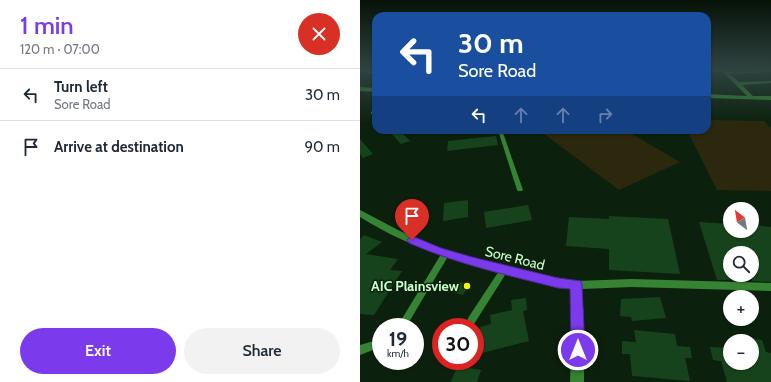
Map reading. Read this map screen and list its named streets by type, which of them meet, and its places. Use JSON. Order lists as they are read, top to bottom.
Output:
{
  "streets": {
    "street": ["Sore Road"]
  },
  "places": ["AIC Plainsview"],
  "north": "top left",
  "page": {
    "heading": ["1 min", "120 m · 07:00"],
    "turn": ["30 m", "Sore Road"],
    "list": [
      {
        "name": "Turn left",
        "note": "Sore Road",
        "value": "30 m"
      },
      {
        "name": "Arrive at destination",
        "value": "90 m"
      }
    ],
    "map_buttons": ["+", "−"],
    "speed": "19 km/h",
    "limit": "30",
    "buttons": ["Exit", "Share"]
  }
}
